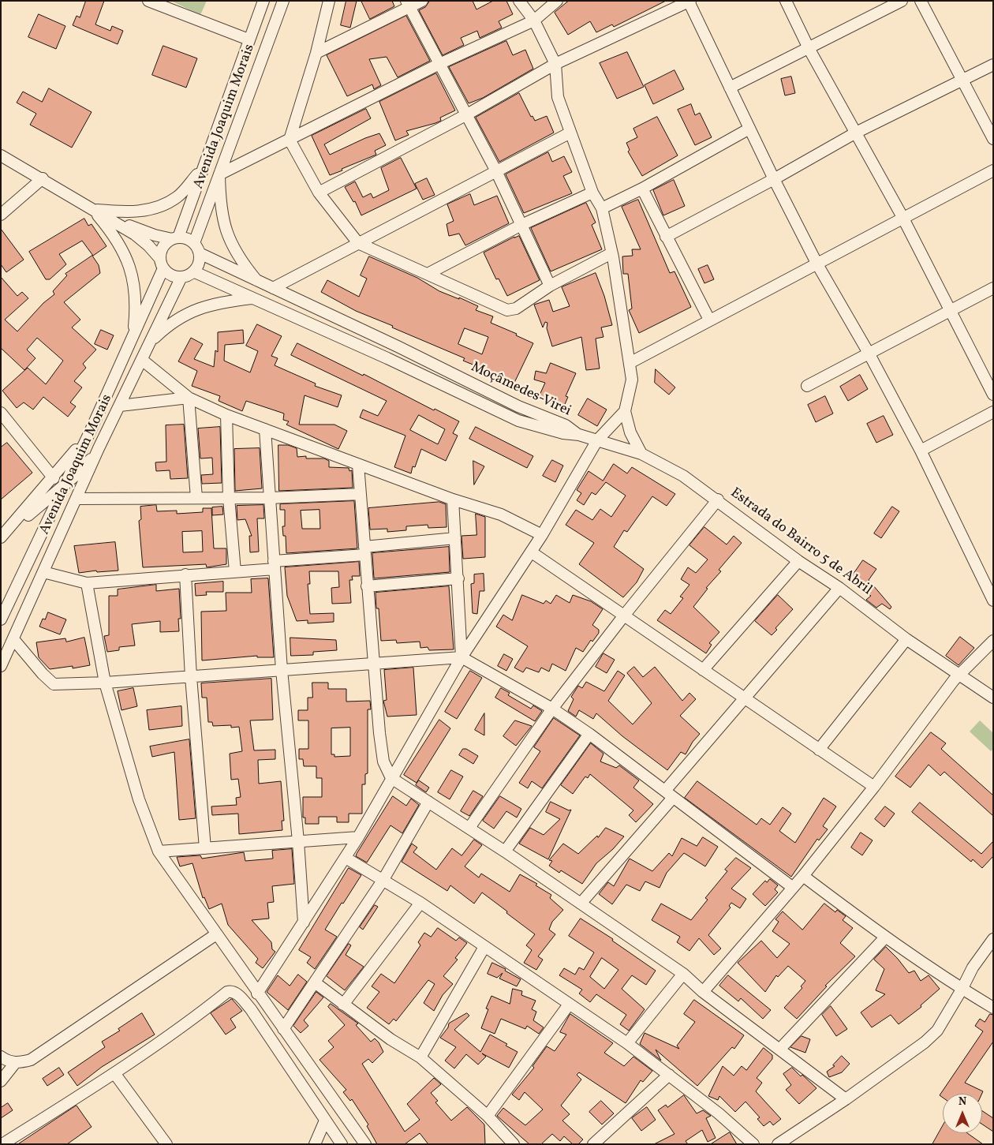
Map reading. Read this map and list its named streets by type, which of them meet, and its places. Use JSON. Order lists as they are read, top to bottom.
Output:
{
  "streets": {
    "street": ["Avenida Joaquim Morais", "Moçâmedes-Virei", "Estrada do Bairro 5 de Abril"]
  },
  "crossings": [
    ["Avenida Joaquim Morais", "Moçâmedes-Virei"],
    ["Moçâmedes-Virei", "Estrada do Bairro 5 de Abril"]
  ],
  "north": "top"
}
